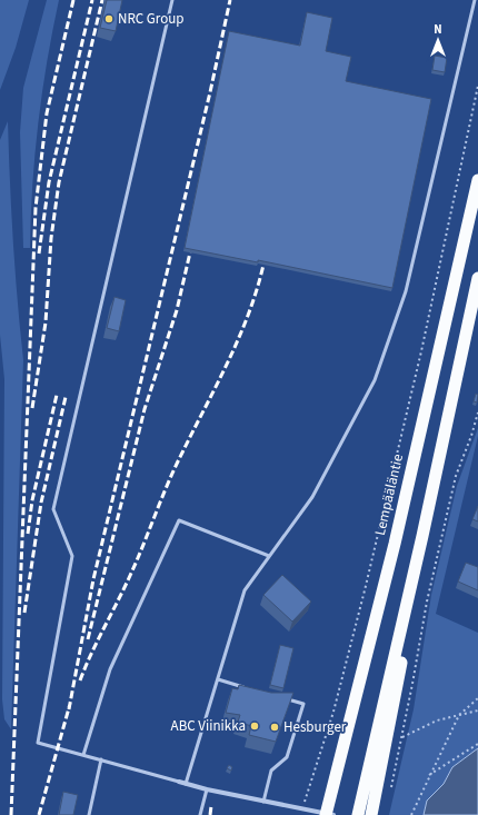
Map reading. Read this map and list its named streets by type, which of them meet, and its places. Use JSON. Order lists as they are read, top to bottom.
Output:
{
  "streets": {
    "highway": ["Lempääläntie"]
  },
  "places": ["NRC Group", "ABC Viinikka", "Hesburger"],
  "north": "top"
}
